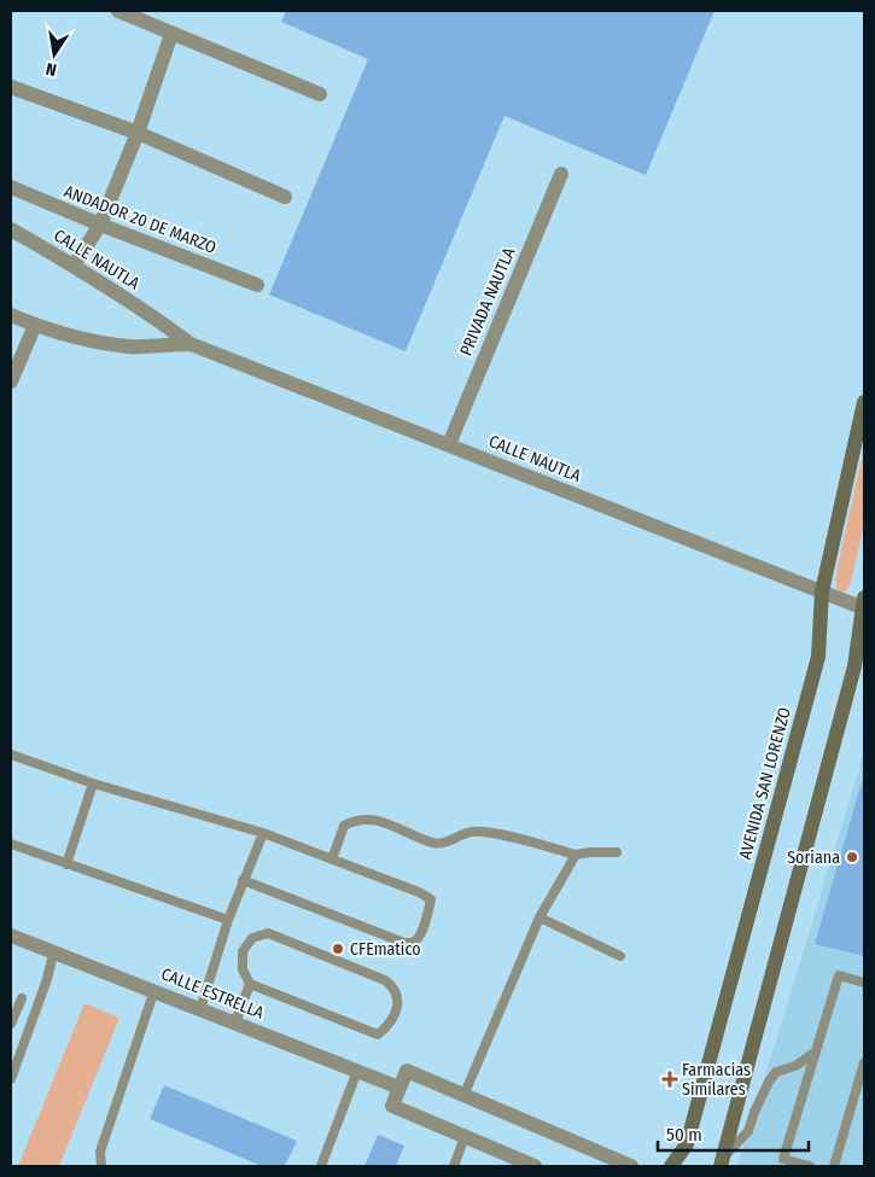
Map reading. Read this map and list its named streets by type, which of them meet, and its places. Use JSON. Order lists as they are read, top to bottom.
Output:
{
  "streets": {
    "main road": ["AVENIDA SAN LORENZO"],
    "street": [
      "ANDADOR 20 DE MARZO",
      "CALLE NAUTLA",
      "PRIVADA NAUTLA",
      "CALLE ESTRELLA"
    ]
  },
  "crossings": [
    ["CALLE NAUTLA", "PRIVADA NAUTLA"],
    ["CALLE NAUTLA", "AVENIDA SAN LORENZO"]
  ],
  "places": {
    "other": ["Soriana", "CFEmatico"],
    "health": ["Farmacias Similares"]
  },
  "scale_bar": "50 m",
  "north": "bottom"
}
